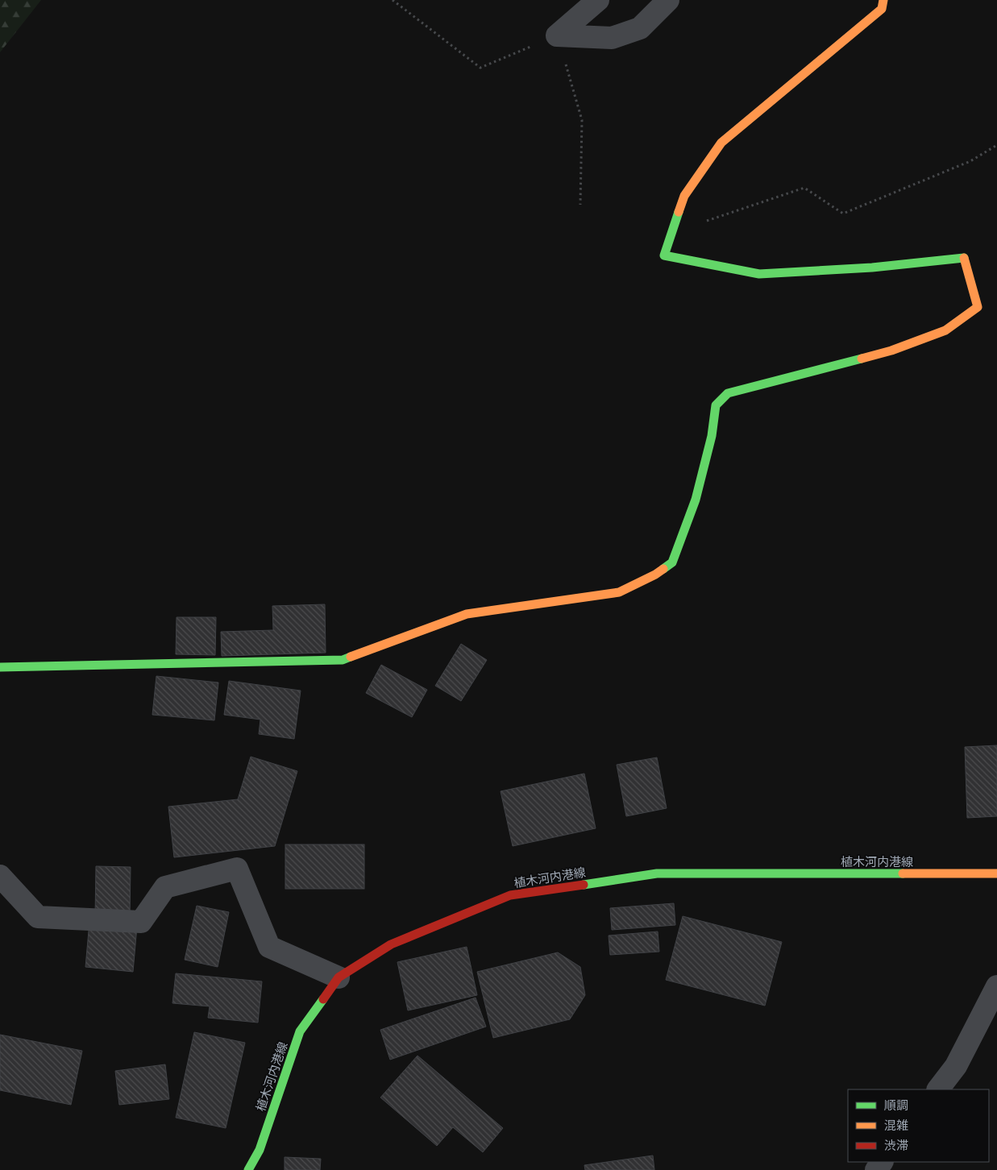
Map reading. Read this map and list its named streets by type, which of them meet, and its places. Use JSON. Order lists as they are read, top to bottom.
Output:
{
  "streets": {
    "street": ["植木河内港線"]
  },
  "legend": ["順調", "混雑", "渋滞"]
}
